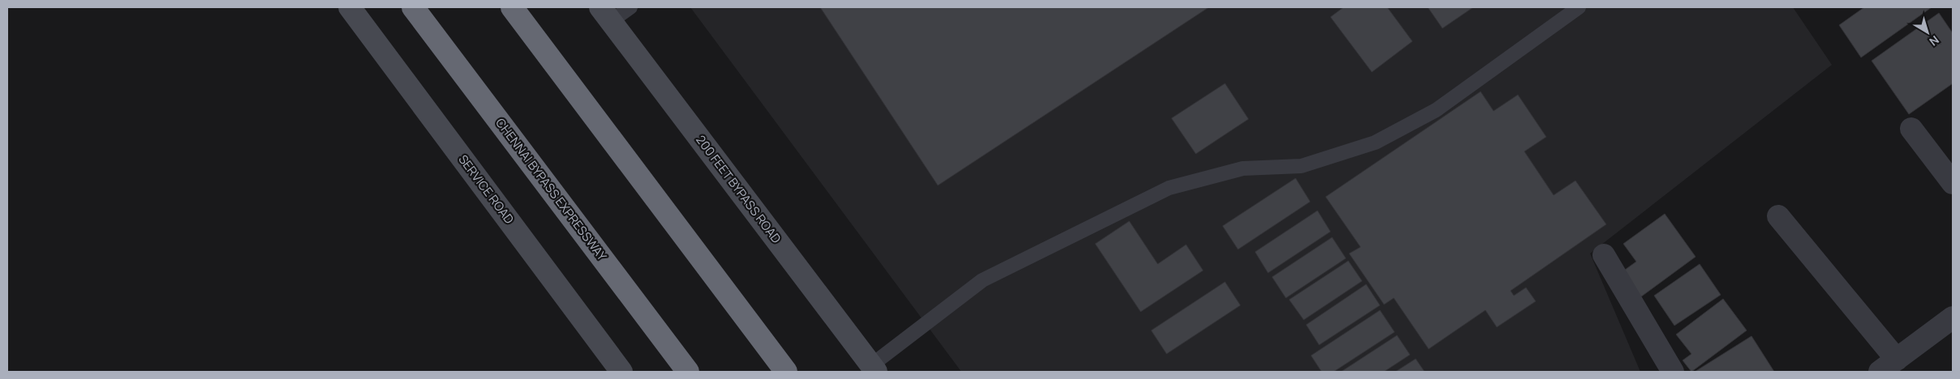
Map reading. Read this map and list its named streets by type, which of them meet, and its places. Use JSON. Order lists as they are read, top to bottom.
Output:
{
  "streets": {
    "highway": ["CHENNAI BYPASS EXPRESSWAY"],
    "street": ["SERVICE ROAD", "200 FEET BYPASS ROAD"]
  },
  "north": "bottom right"
}
